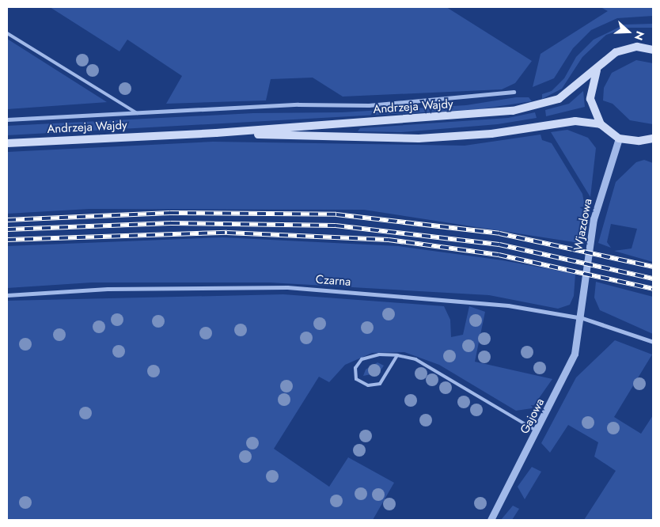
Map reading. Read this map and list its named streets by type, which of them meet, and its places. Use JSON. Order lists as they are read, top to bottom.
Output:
{
  "streets": {
    "main road": ["Andrzeja Wajdy"],
    "street": ["Wjazdowa", "Czarna", "Gajowa"]
  },
  "crossings": [
    ["Wjazdowa", "Czarna"],
    ["Wjazdowa", "Gajowa"],
    ["Czarna", "Gajowa"]
  ],
  "north": "right"
}
